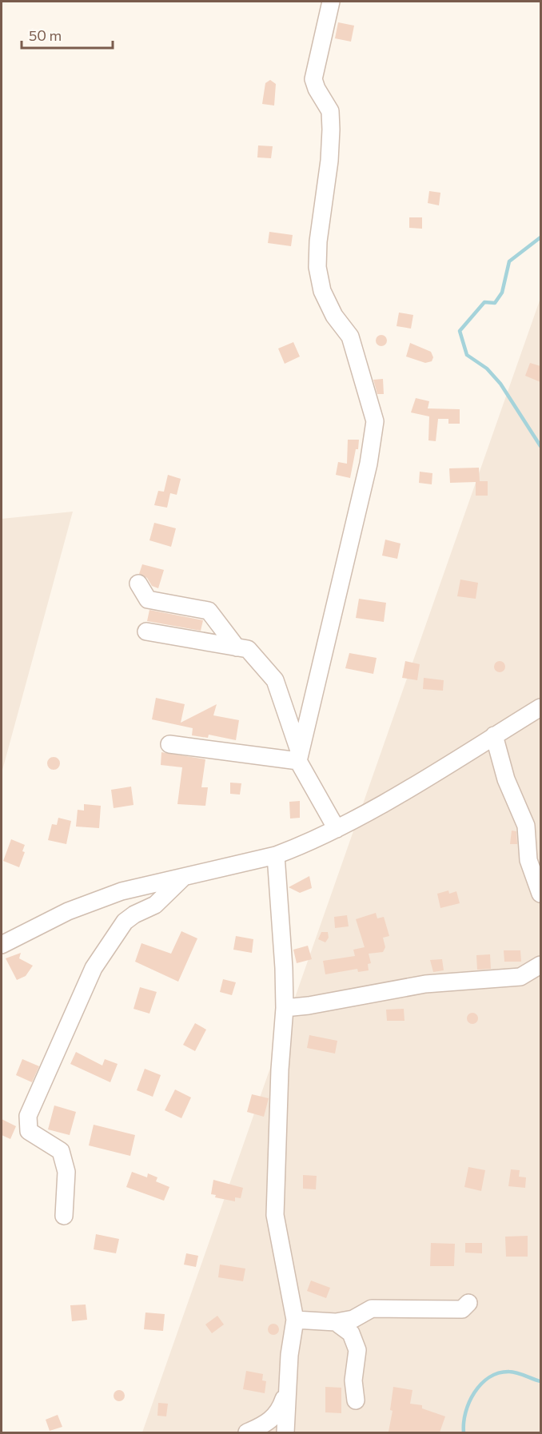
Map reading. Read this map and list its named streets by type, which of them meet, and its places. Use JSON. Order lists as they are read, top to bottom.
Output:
{
  "scale_bar": "50 m"
}
